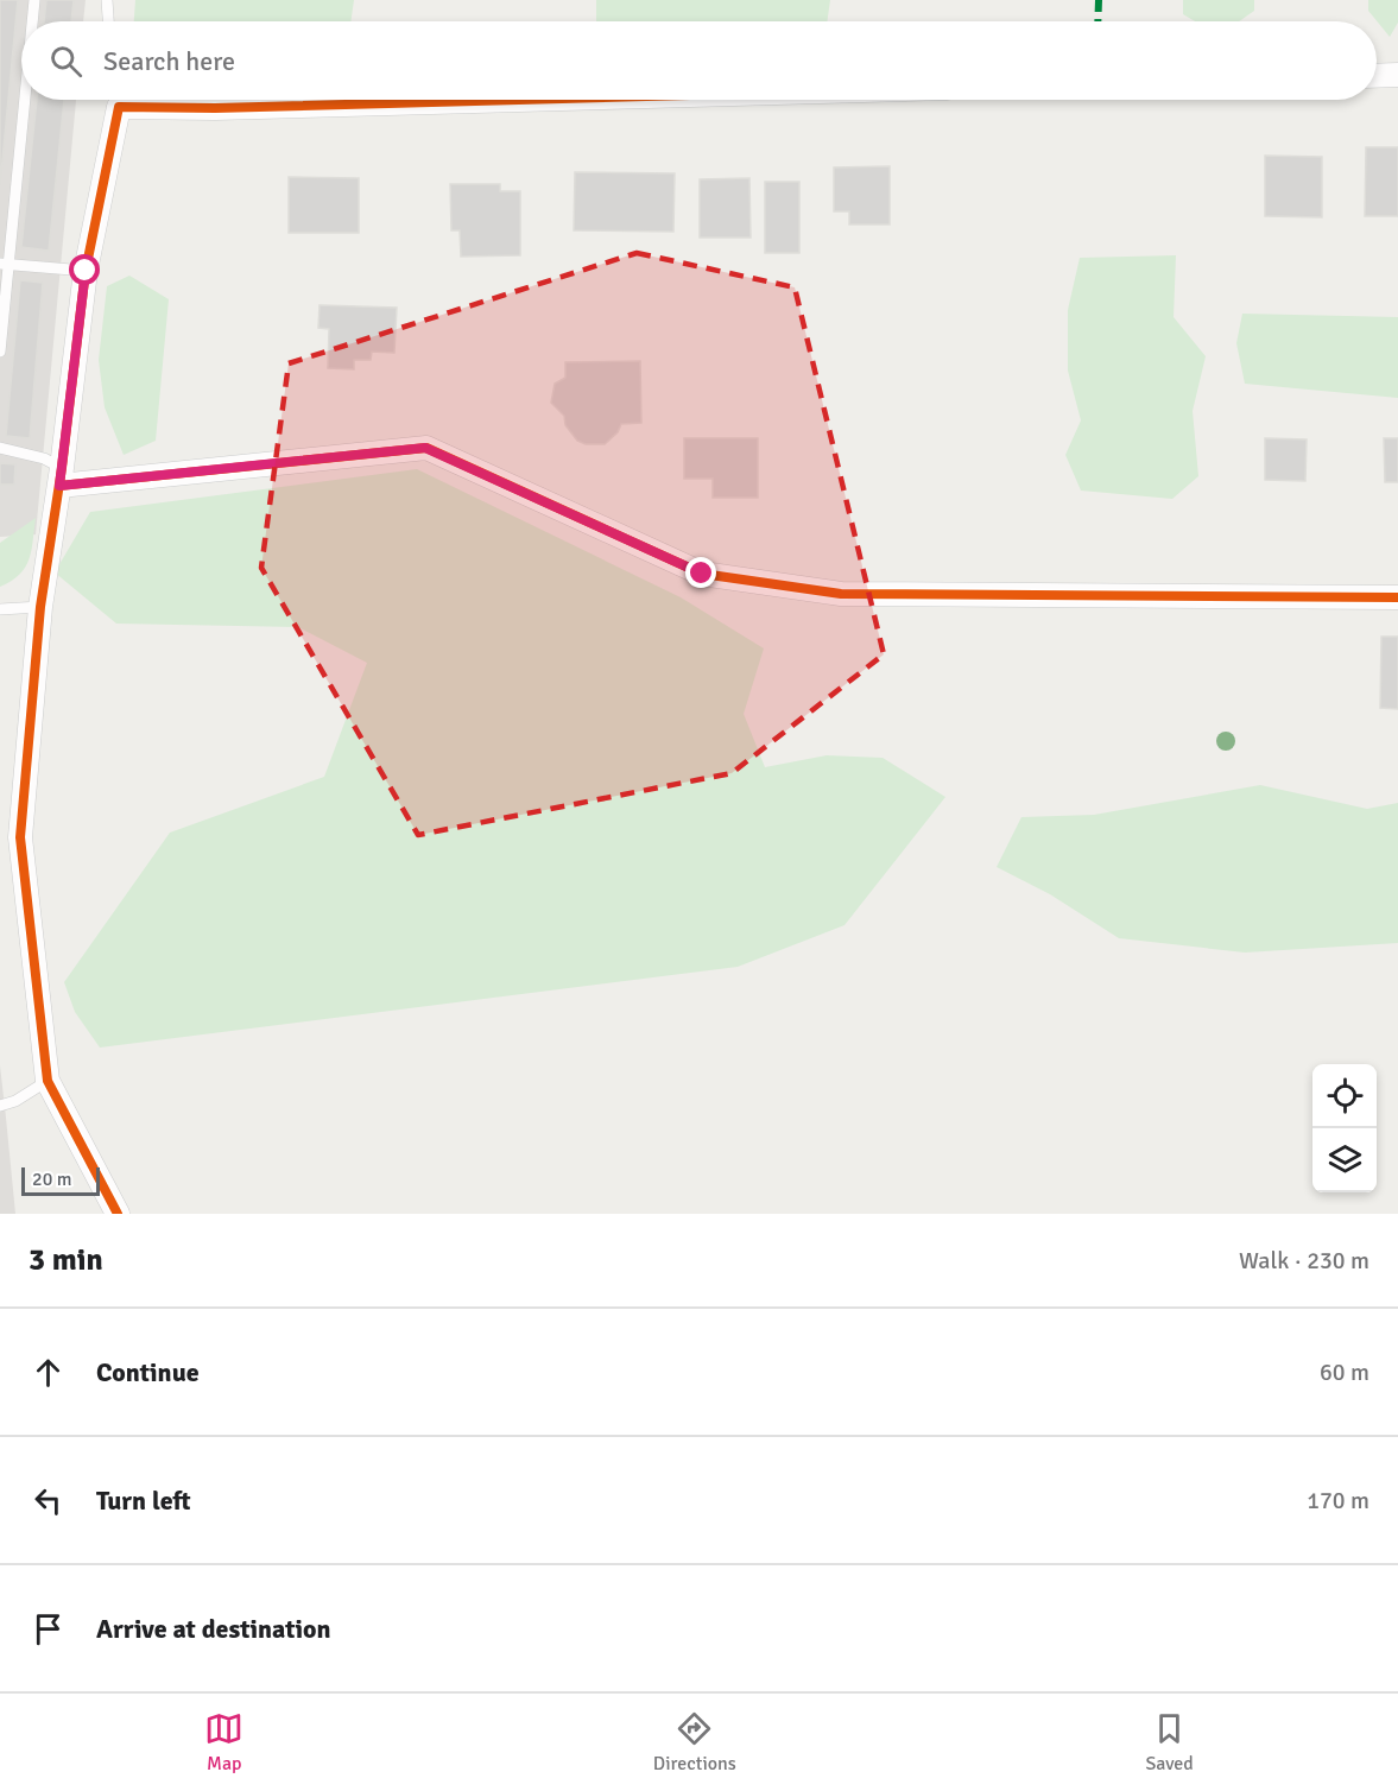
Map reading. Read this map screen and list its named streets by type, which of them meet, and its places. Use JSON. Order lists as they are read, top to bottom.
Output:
{
  "scale_bar": "20 m",
  "page": {
    "search": "Search here",
    "scale": "20 m",
    "heading": ["3 min", "Walk · 230 m"],
    "list": [
      ["Continue", "60 m"],
      ["Turn left", "170 m"],
      "Arrive at destination"
    ],
    "nav": ["Map", "Directions", "Saved"]
  }
}
